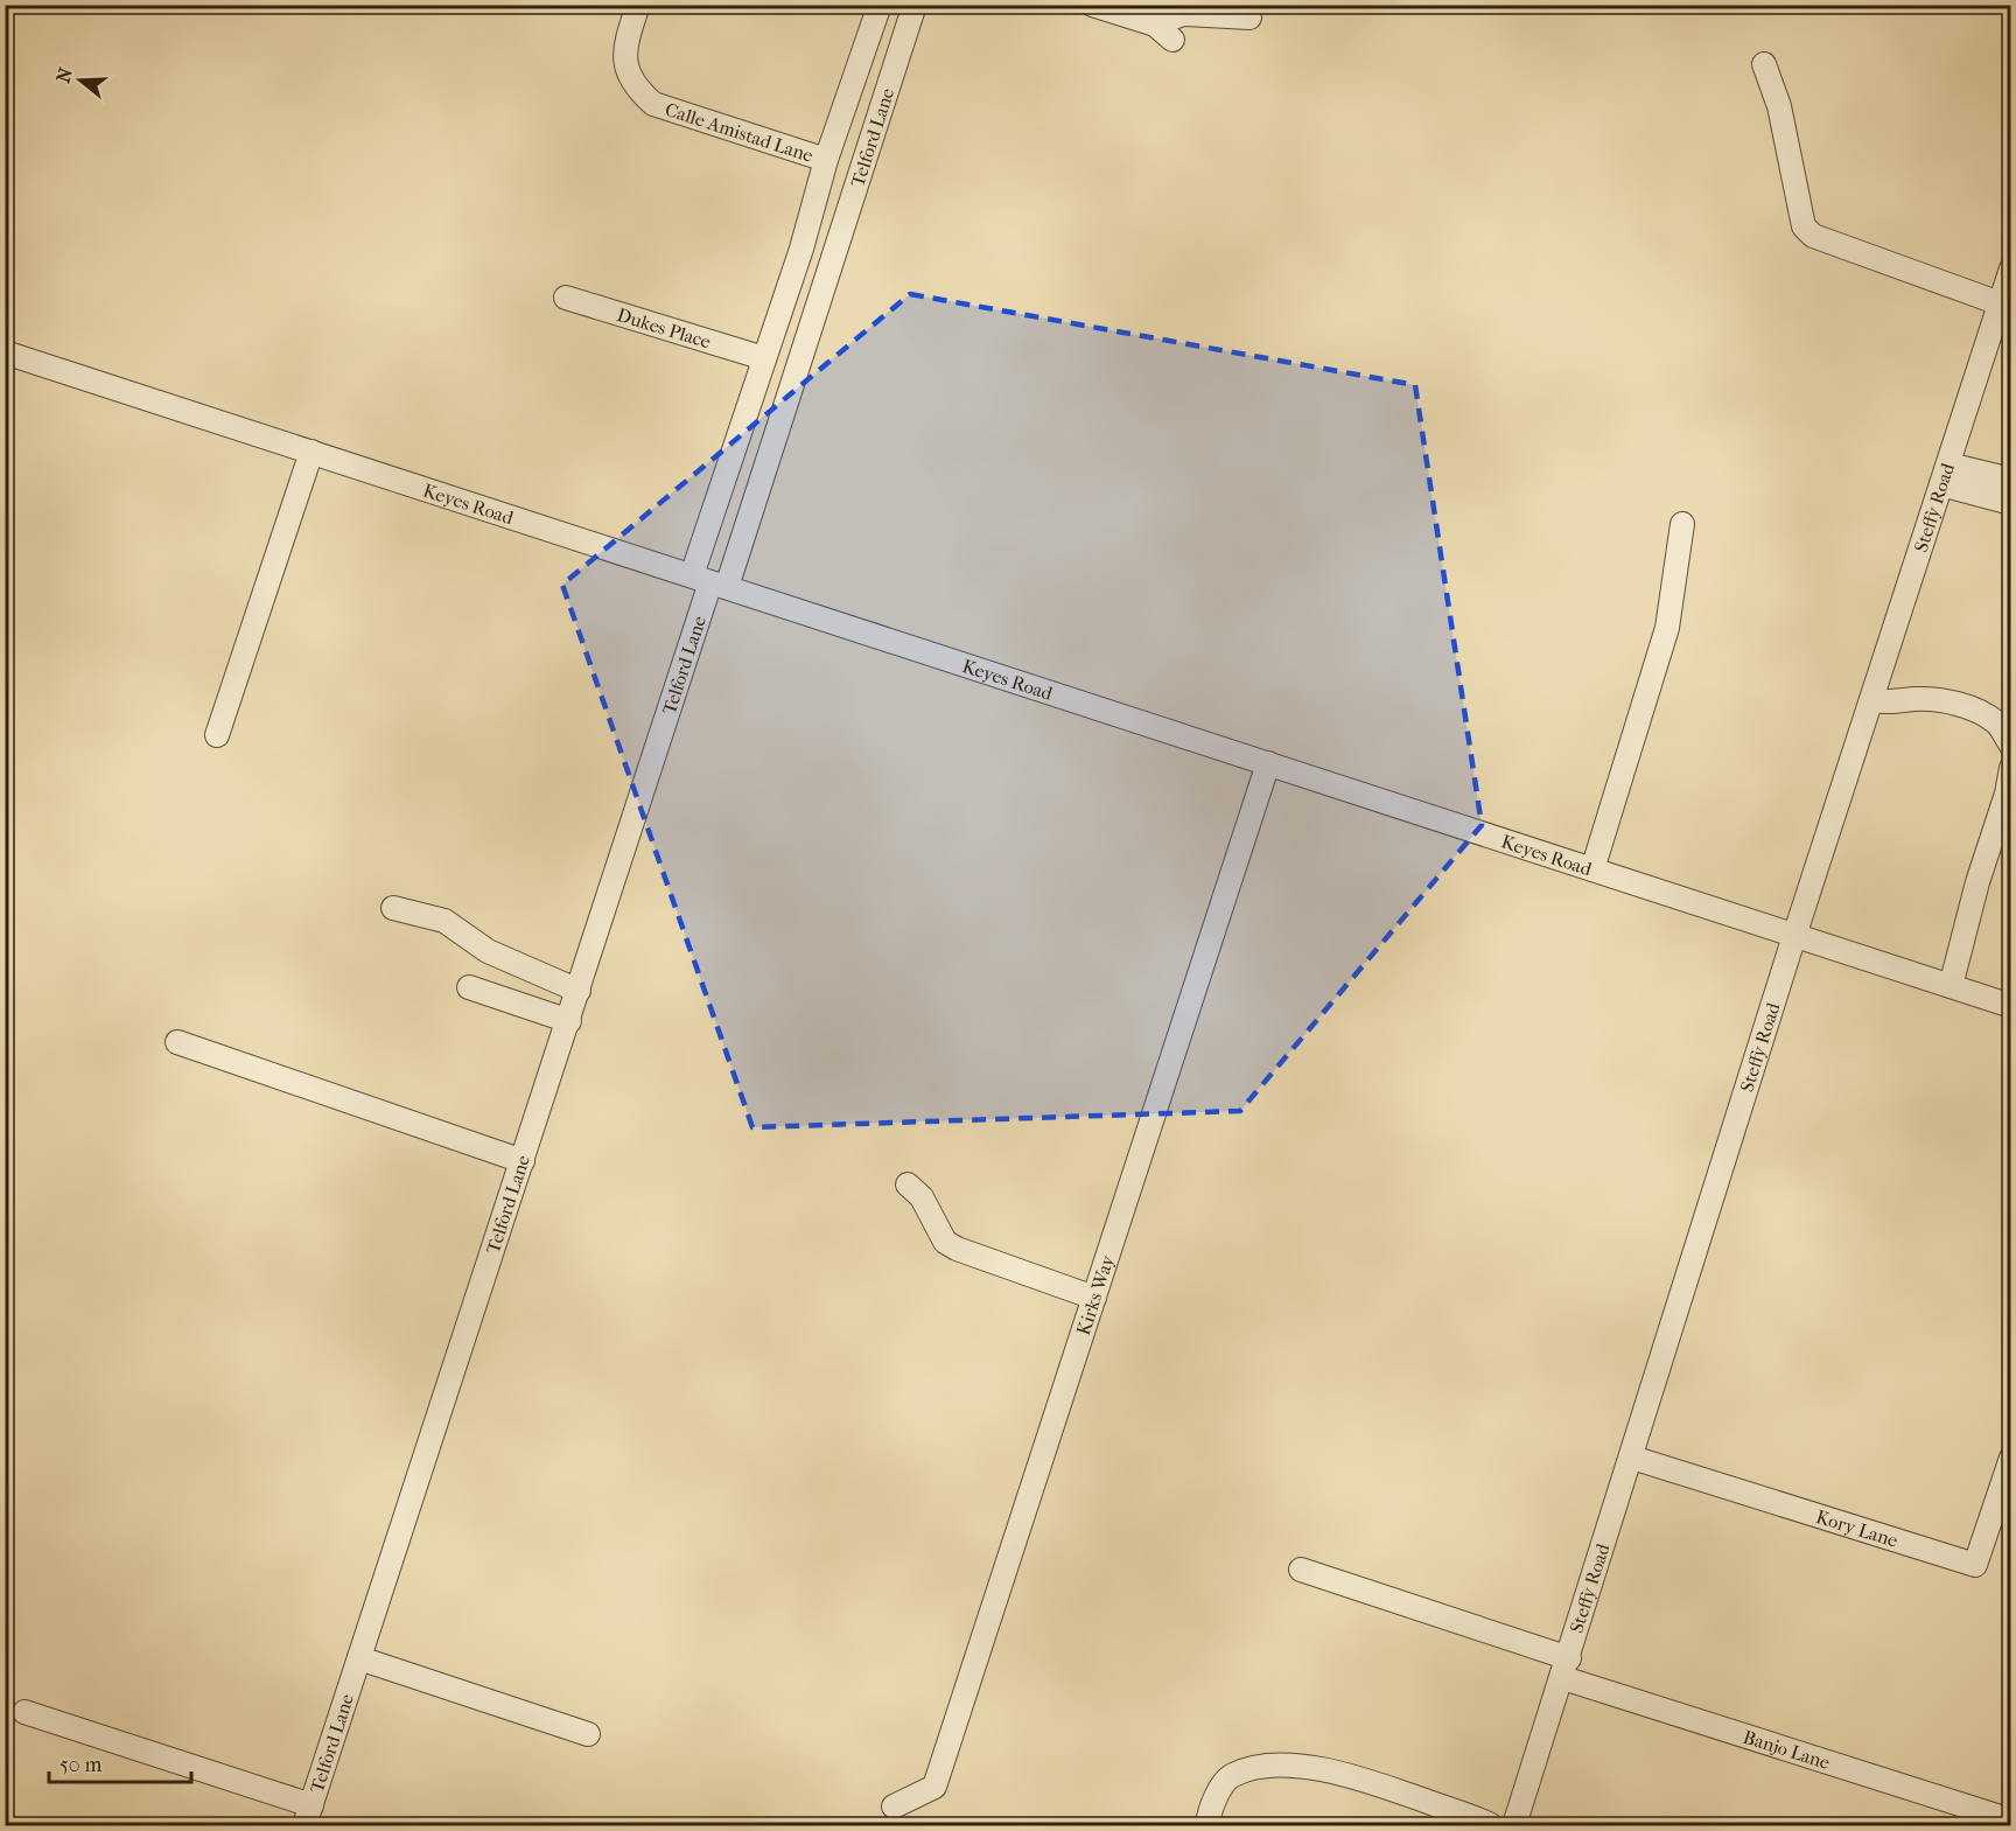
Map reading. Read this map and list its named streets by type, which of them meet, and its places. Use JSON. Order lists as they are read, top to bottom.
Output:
{
  "streets": {
    "street": [
      "Calle Amistad Lane",
      "Telford Lane",
      "Dukes Place",
      "Keyes Road",
      "Steffy Road",
      "Kirks Way",
      "Kory Lane",
      "Banjo Lane"
    ]
  },
  "crossings": [
    ["Calle Amistad Lane", "Telford Lane"],
    ["Telford Lane", "Dukes Place"],
    ["Telford Lane", "Keyes Road"],
    ["Keyes Road", "Steffy Road"],
    ["Keyes Road", "Kirks Way"],
    ["Steffy Road", "Kory Lane"],
    ["Steffy Road", "Banjo Lane"]
  ],
  "scale_bar": "50 m",
  "north": "left"
}
